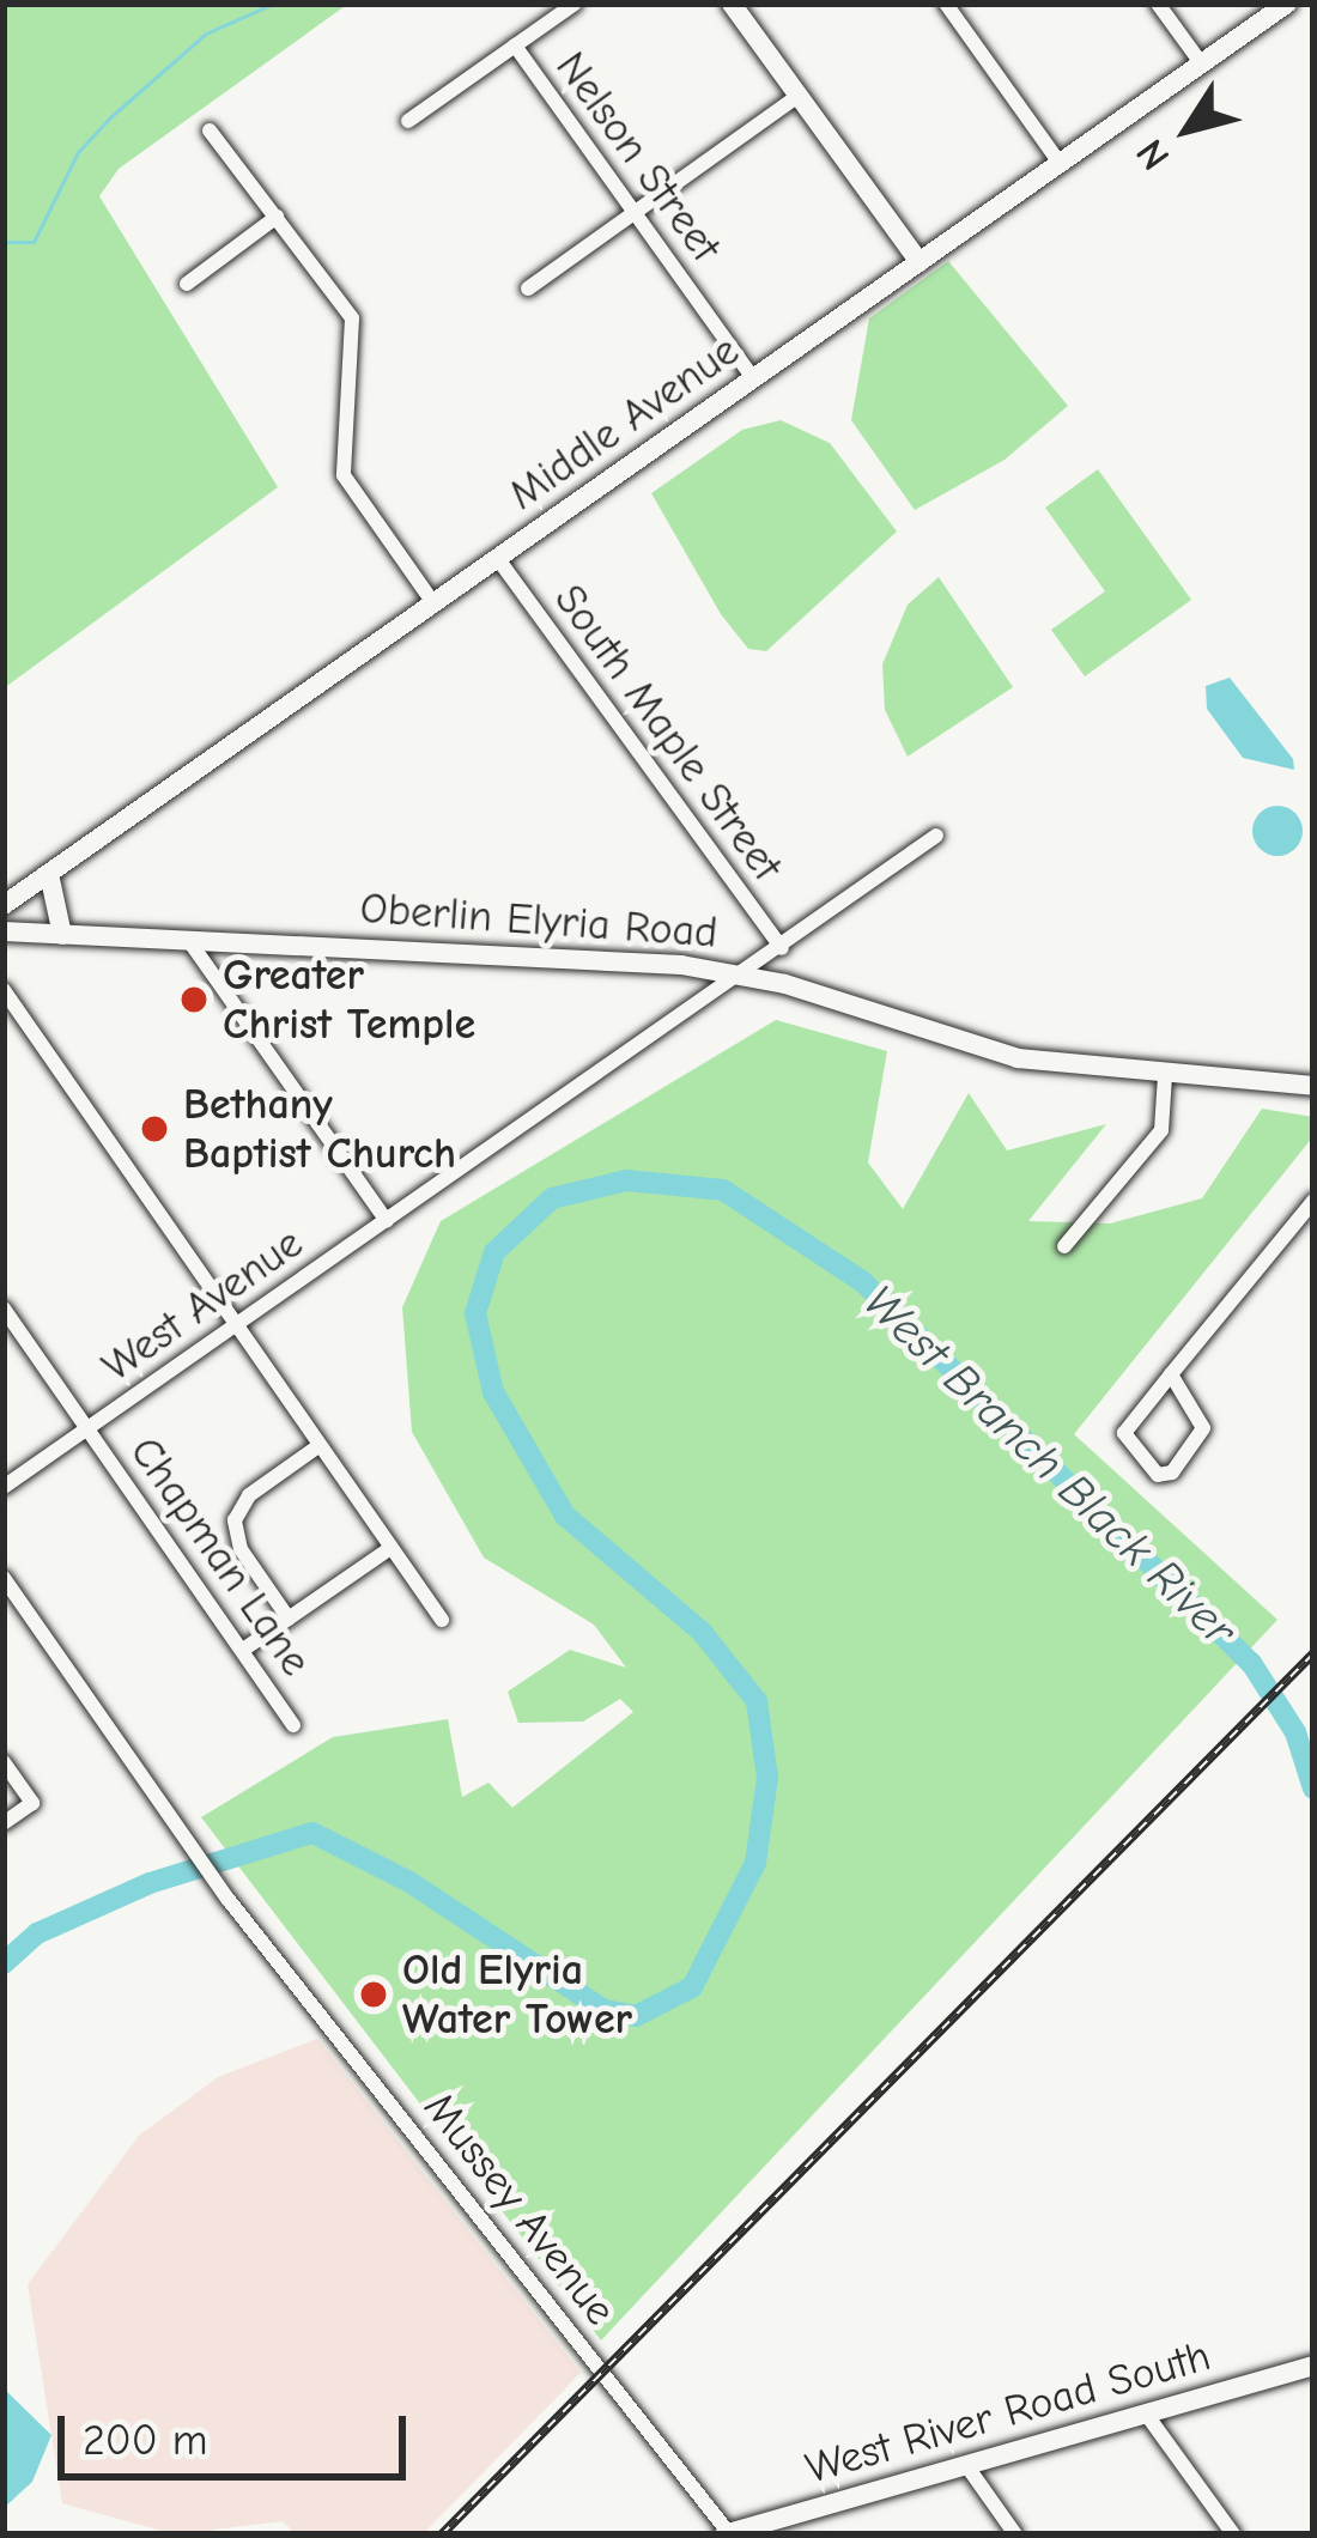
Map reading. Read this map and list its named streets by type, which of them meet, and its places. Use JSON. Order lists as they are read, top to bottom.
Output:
{
  "streets": {
    "main road": ["Middle Avenue", "Oberlin Elyria Road", "West River Road South"],
    "street": [
      "Nelson Street",
      "South Maple Street",
      "West Avenue",
      "Chapman Lane",
      "Mussey Avenue"
    ]
  },
  "crossings": [
    ["Nelson Street", "Middle Avenue"],
    ["Middle Avenue", "South Maple Street"],
    ["South Maple Street", "West Avenue"],
    ["Oberlin Elyria Road", "West Avenue"],
    ["West Avenue", "Chapman Lane"],
    ["Mussey Avenue", "West River Road South"]
  ],
  "water": ["West Branch Black River"],
  "places": ["Greater Christ Temple", "Bethany Baptist Church", "Old Elyria Water Tower"],
  "scale_bar": "200 m",
  "north": "bottom left"
}
